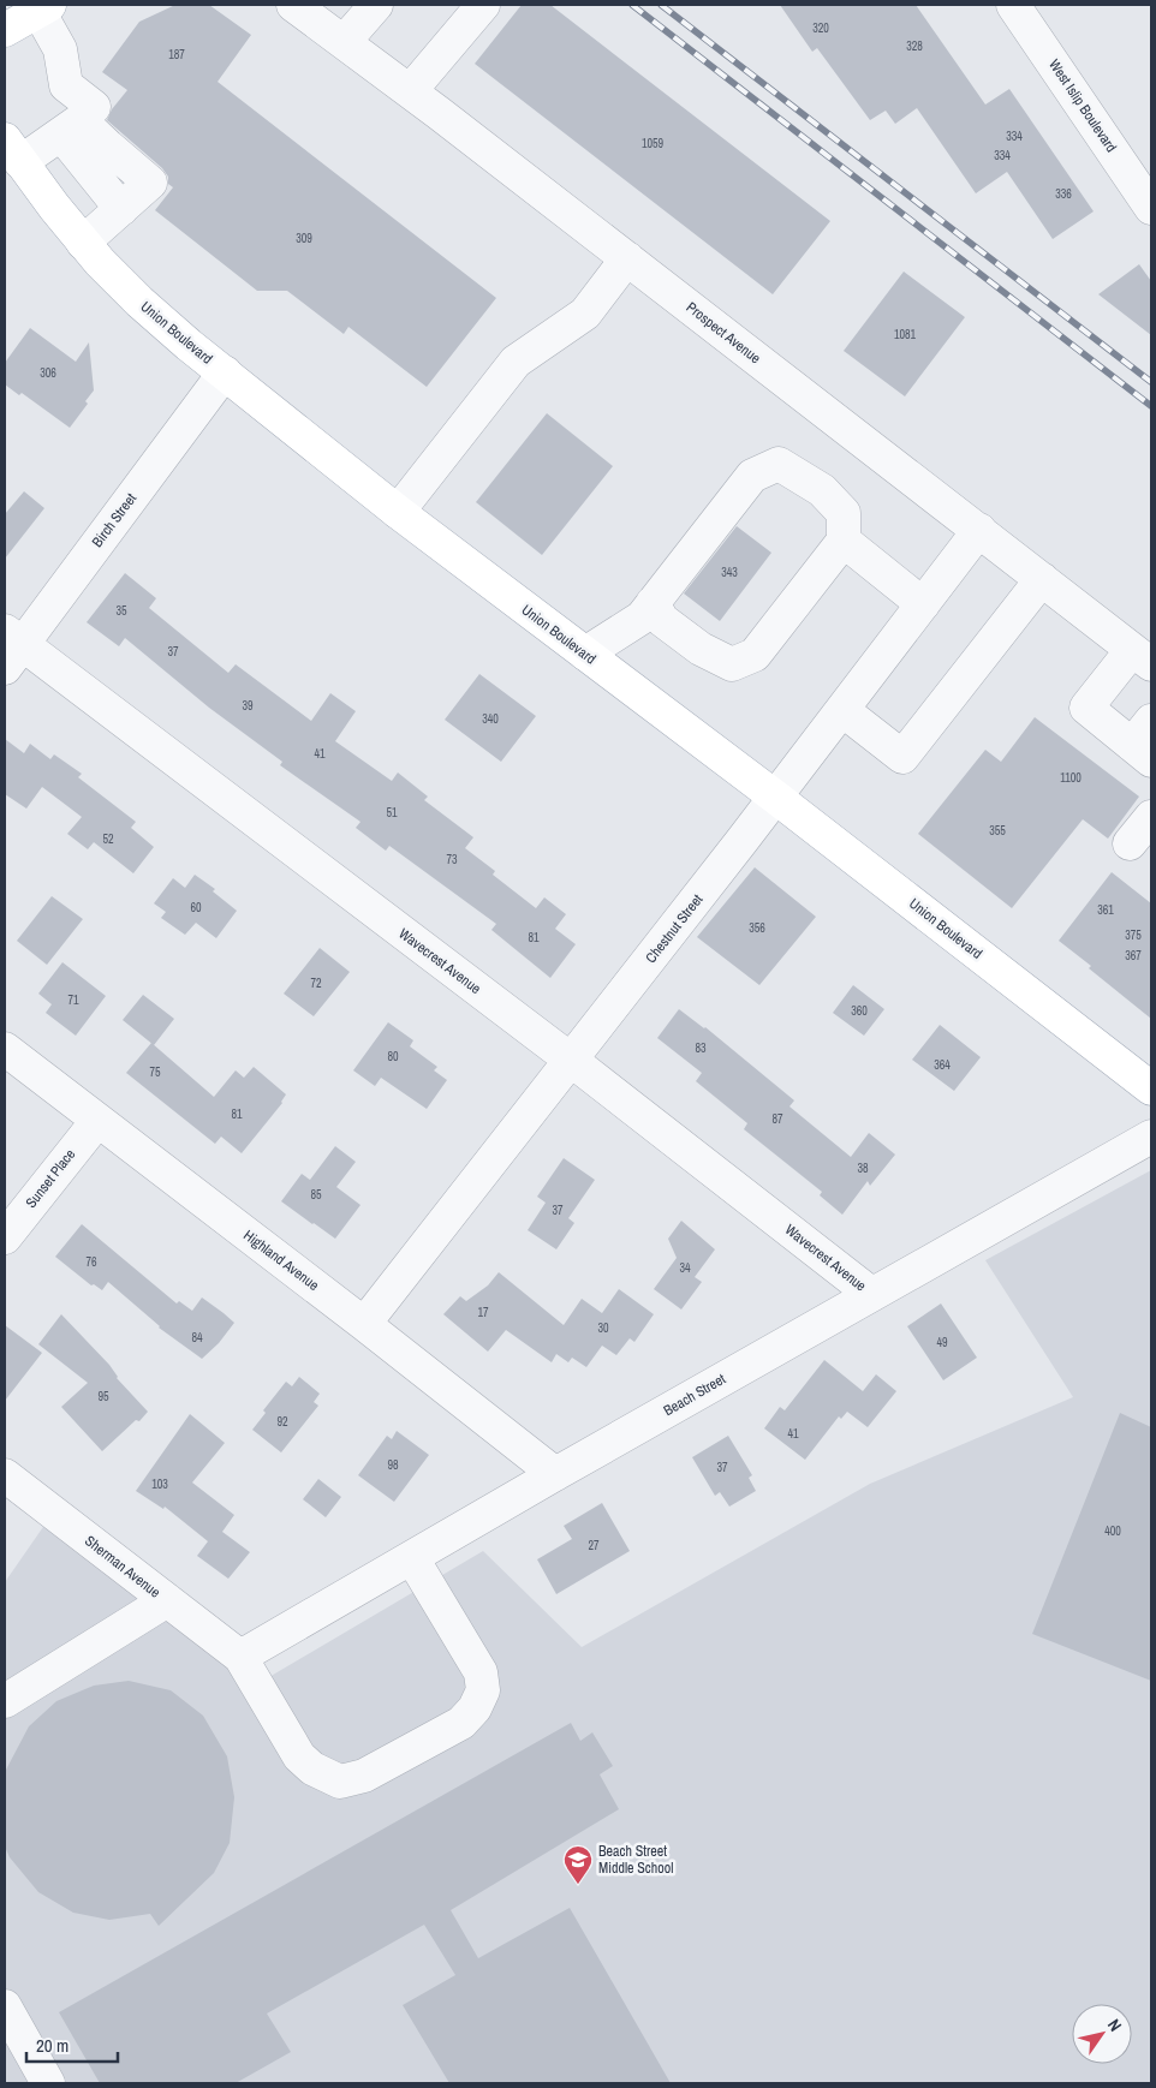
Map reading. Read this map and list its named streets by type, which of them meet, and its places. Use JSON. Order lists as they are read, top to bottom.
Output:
{
  "streets": {
    "main road": ["Union Boulevard"],
    "street": [
      "West Islip Boulevard",
      "Prospect Avenue",
      "Birch Street",
      "Chestnut Street",
      "Wavecrest Avenue",
      "Sunset Place",
      "Highland Avenue",
      "Beach Street",
      "Sherman Avenue"
    ]
  },
  "crossings": [
    ["Union Boulevard", "Birch Street"],
    ["Union Boulevard", "Chestnut Street"],
    ["Prospect Avenue", "Chestnut Street"],
    ["Birch Street", "Wavecrest Avenue"],
    ["Chestnut Street", "Wavecrest Avenue"],
    ["Chestnut Street", "Highland Avenue"],
    ["Wavecrest Avenue", "Beach Street"],
    ["Sunset Place", "Highland Avenue"],
    ["Highland Avenue", "Beach Street"],
    ["Beach Street", "Sherman Avenue"]
  ],
  "places": {
    "school or university": ["Beach Street Middle School"]
  },
  "house_numbers": [
    "320",
    "328",
    "187",
    "334",
    "1059",
    "334",
    "336",
    "309",
    "1081",
    "306",
    "343",
    "35",
    "37",
    "39",
    "340",
    "41",
    "1100",
    "51",
    "355",
    "52",
    "73",
    "60",
    "361",
    "356",
    "375",
    "81",
    "367",
    "72",
    "71",
    "360",
    "83",
    "80",
    "364",
    "75",
    "81",
    "87",
    "38",
    "85",
    "37",
    "76",
    "34",
    "17",
    "30",
    "84",
    "49",
    "95",
    "92",
    "41",
    "98",
    "37",
    "103",
    "400",
    "27"
  ],
  "scale_bar": "20 m",
  "north": "top right"
}
